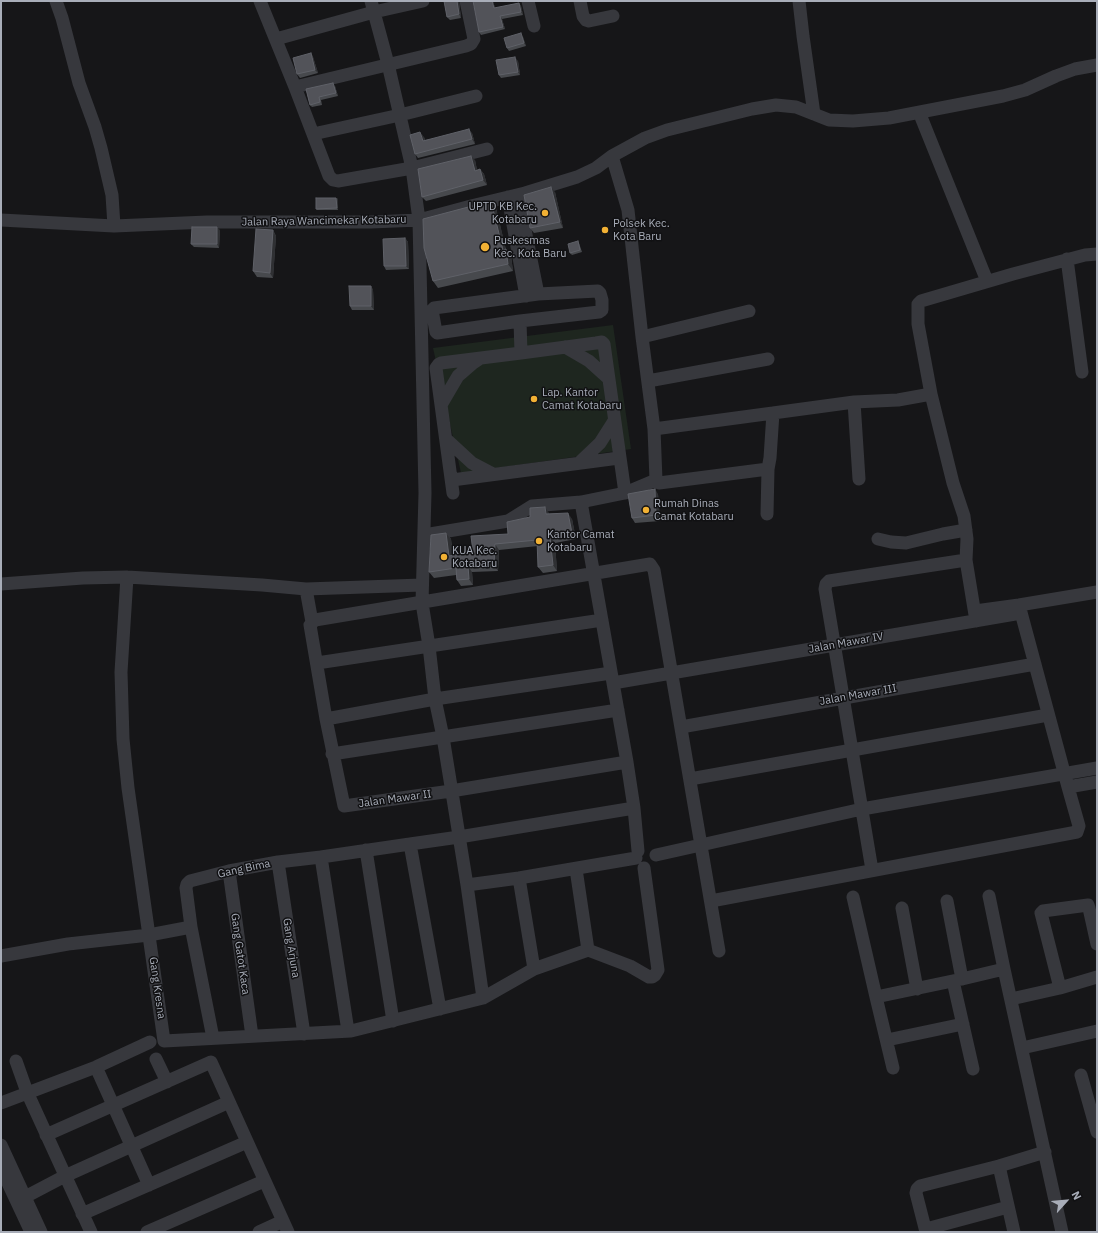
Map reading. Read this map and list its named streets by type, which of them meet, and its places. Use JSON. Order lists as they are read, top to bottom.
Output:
{
  "streets": {
    "street": [
      "Jalan Raya Wancimekar Kotabaru",
      "Jalan Mawar IV",
      "Jalan Mawar III",
      "Jalan Mawar II",
      "Gang Bima",
      "Gang Arjuna",
      "Gang Gatot Kaca",
      "Gang Kresna"
    ]
  },
  "crossings": [
    ["Gang Bima", "Gang Arjuna"],
    ["Gang Bima", "Gang Gatot Kaca"],
    ["Gang Bima", "Gang Kresna"]
  ],
  "places": [
    "UPTD KB Kec. Kotabaru",
    "Polsek Kec. Kota Baru",
    "Puskesmas Kec. Kota Baru",
    "Lap. Kantor Camat Kotabaru",
    "Rumah Dinas Camat Kotabaru",
    "Kantor Camat Kotabaru",
    "KUA Kec. Kotabaru"
  ],
  "north": "top right"
}
